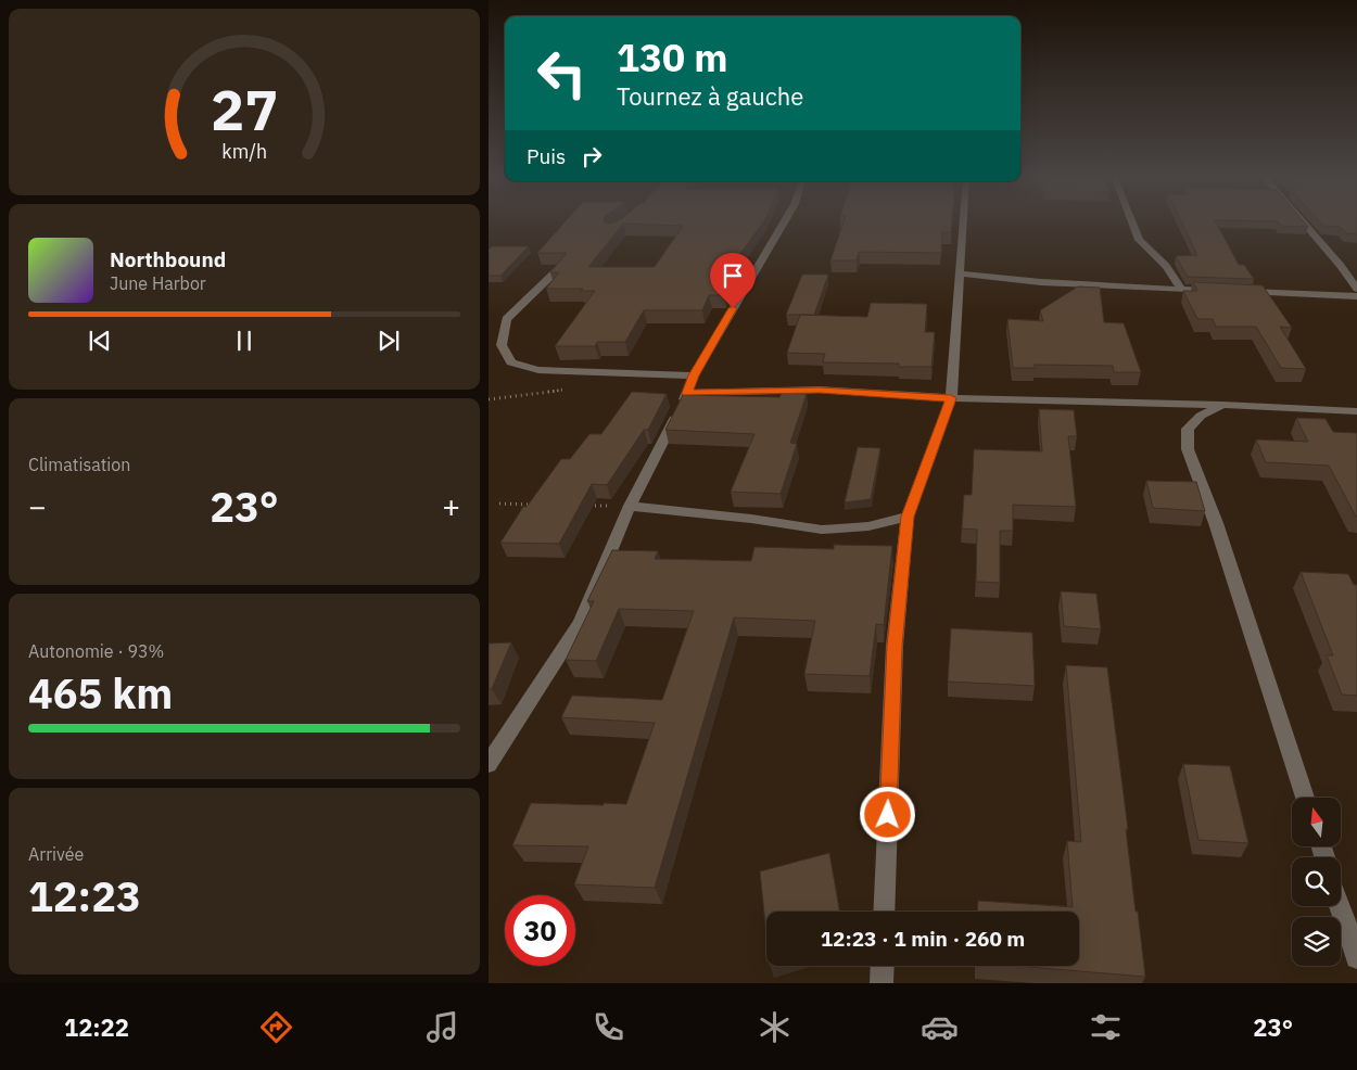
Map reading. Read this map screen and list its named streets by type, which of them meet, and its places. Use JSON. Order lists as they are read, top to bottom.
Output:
{
  "north": "top",
  "page": {
    "turn": ["130 m", "Tournez à gauche"],
    "then": "Puis",
    "song": ["Northbound", "June Harbor"],
    "tile": [
      "Climatisation",
      ["Autonomie · 93%", "465 km"],
      ["Arrivée", "12:23"]
    ],
    "heat": ["−", "23°", "+"],
    "limit": "30",
    "trip": "12:23 · 1 min · 260 m",
    "tabs": ["12:22", "23°"],
    "gauge": ["27", "km/h"]
  }
}
